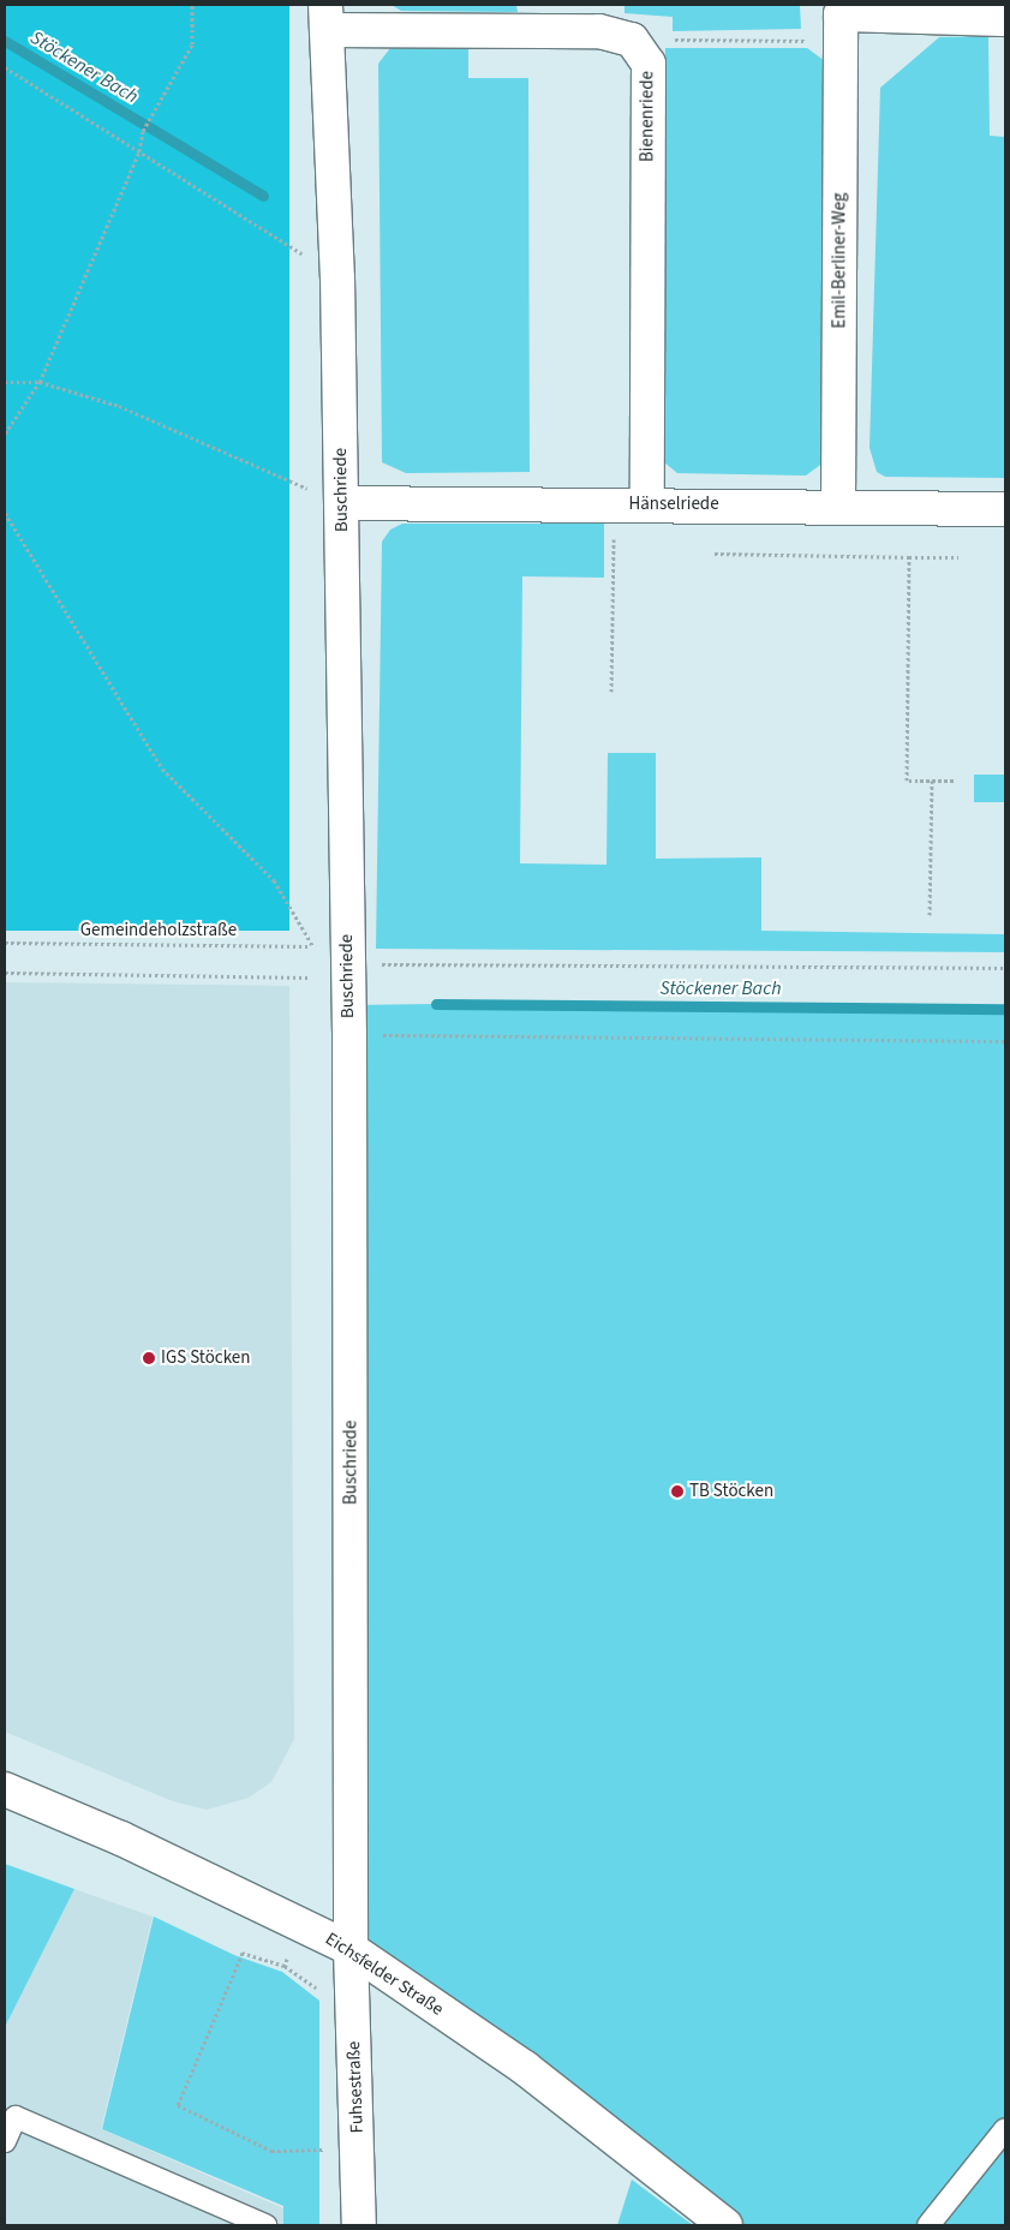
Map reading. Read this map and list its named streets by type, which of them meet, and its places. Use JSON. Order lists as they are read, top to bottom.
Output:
{
  "streets": {
    "street": [
      "Bienenriede",
      "Emil-Berliner-Weg",
      "Buschriede",
      "Hänselriede",
      "Eichsfelder Straße",
      "Fuhsestraße"
    ],
    "path": ["Gemeindeholzstraße"]
  },
  "crossings": [
    ["Bienenriede", "Hänselriede"],
    ["Emil-Berliner-Weg", "Hänselriede"],
    ["Buschriede", "Hänselriede"],
    ["Buschriede", "Eichsfelder Straße"],
    ["Buschriede", "Fuhsestraße"],
    ["Eichsfelder Straße", "Fuhsestraße"]
  ],
  "water": ["Stöckener Bach"],
  "places": ["IGS Stöcken", "TB Stöcken"]
}
